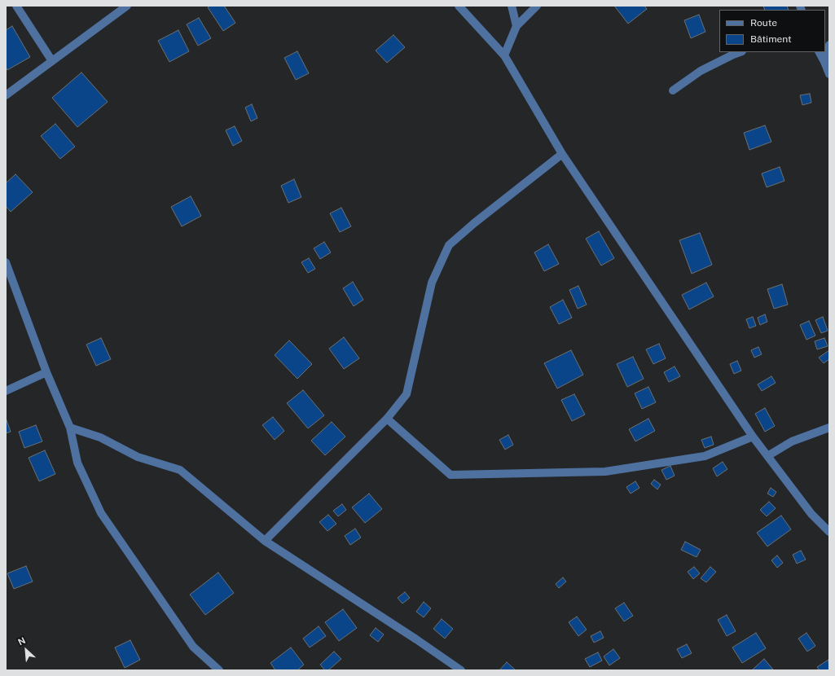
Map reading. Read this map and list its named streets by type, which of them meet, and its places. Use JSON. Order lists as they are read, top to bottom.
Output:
{
  "legend": ["Route", "Bâtiment"],
  "north": "top left"
}
